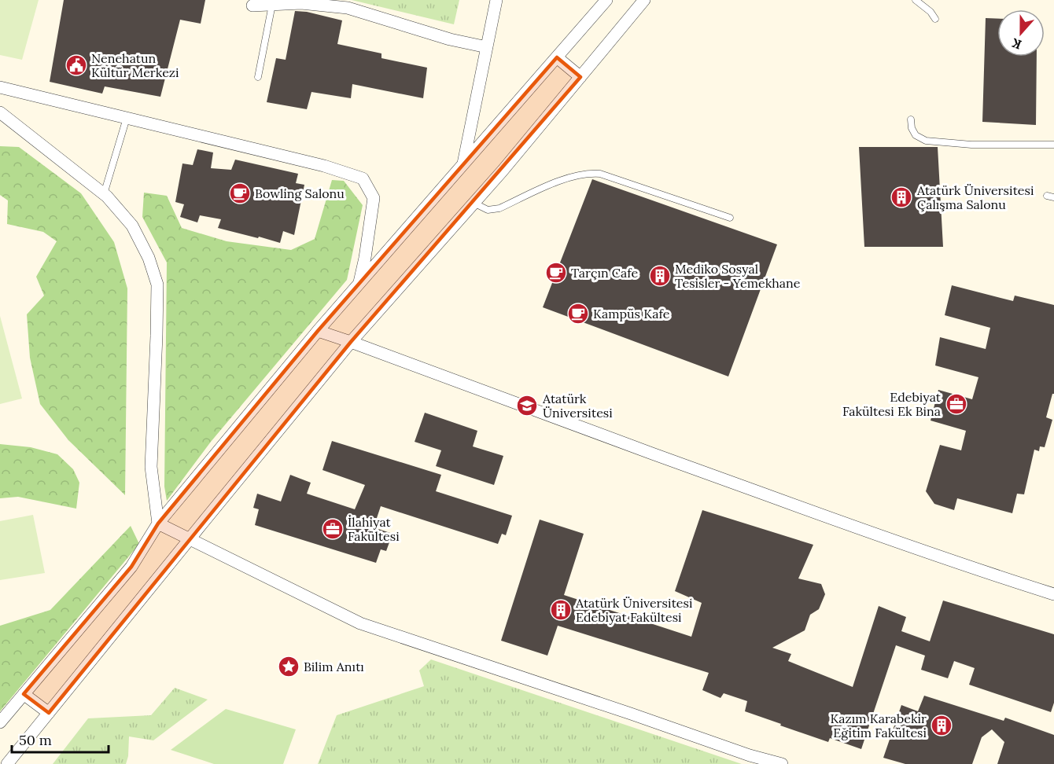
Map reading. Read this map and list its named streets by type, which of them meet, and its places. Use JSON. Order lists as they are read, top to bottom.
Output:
{
  "places": {
    "public building": ["Nenehatun Kültür Merkezi"],
    "cafe": ["Bowling Salonu", "Tarçın Cafe", "Kampüs Kafe"],
    "building": [
      "Atatürk Üniversitesi Çalışma Salonu",
      "Mediko Sosyal Tesisler - Yemekhane",
      "Atatürk Üniversitesi Edebiyat Fakültesi",
      "Kazım Karabekir Eğitim Fakültesi"
    ],
    "office": ["Edebiyat Fakültesi Ek Bina", "İlahiyat Fakültesi"],
    "school or university": ["Atatürk Üniversitesi"],
    "place": ["Bilim Anıtı"]
  },
  "scale_bar": "50 m",
  "north": "bottom"
}
